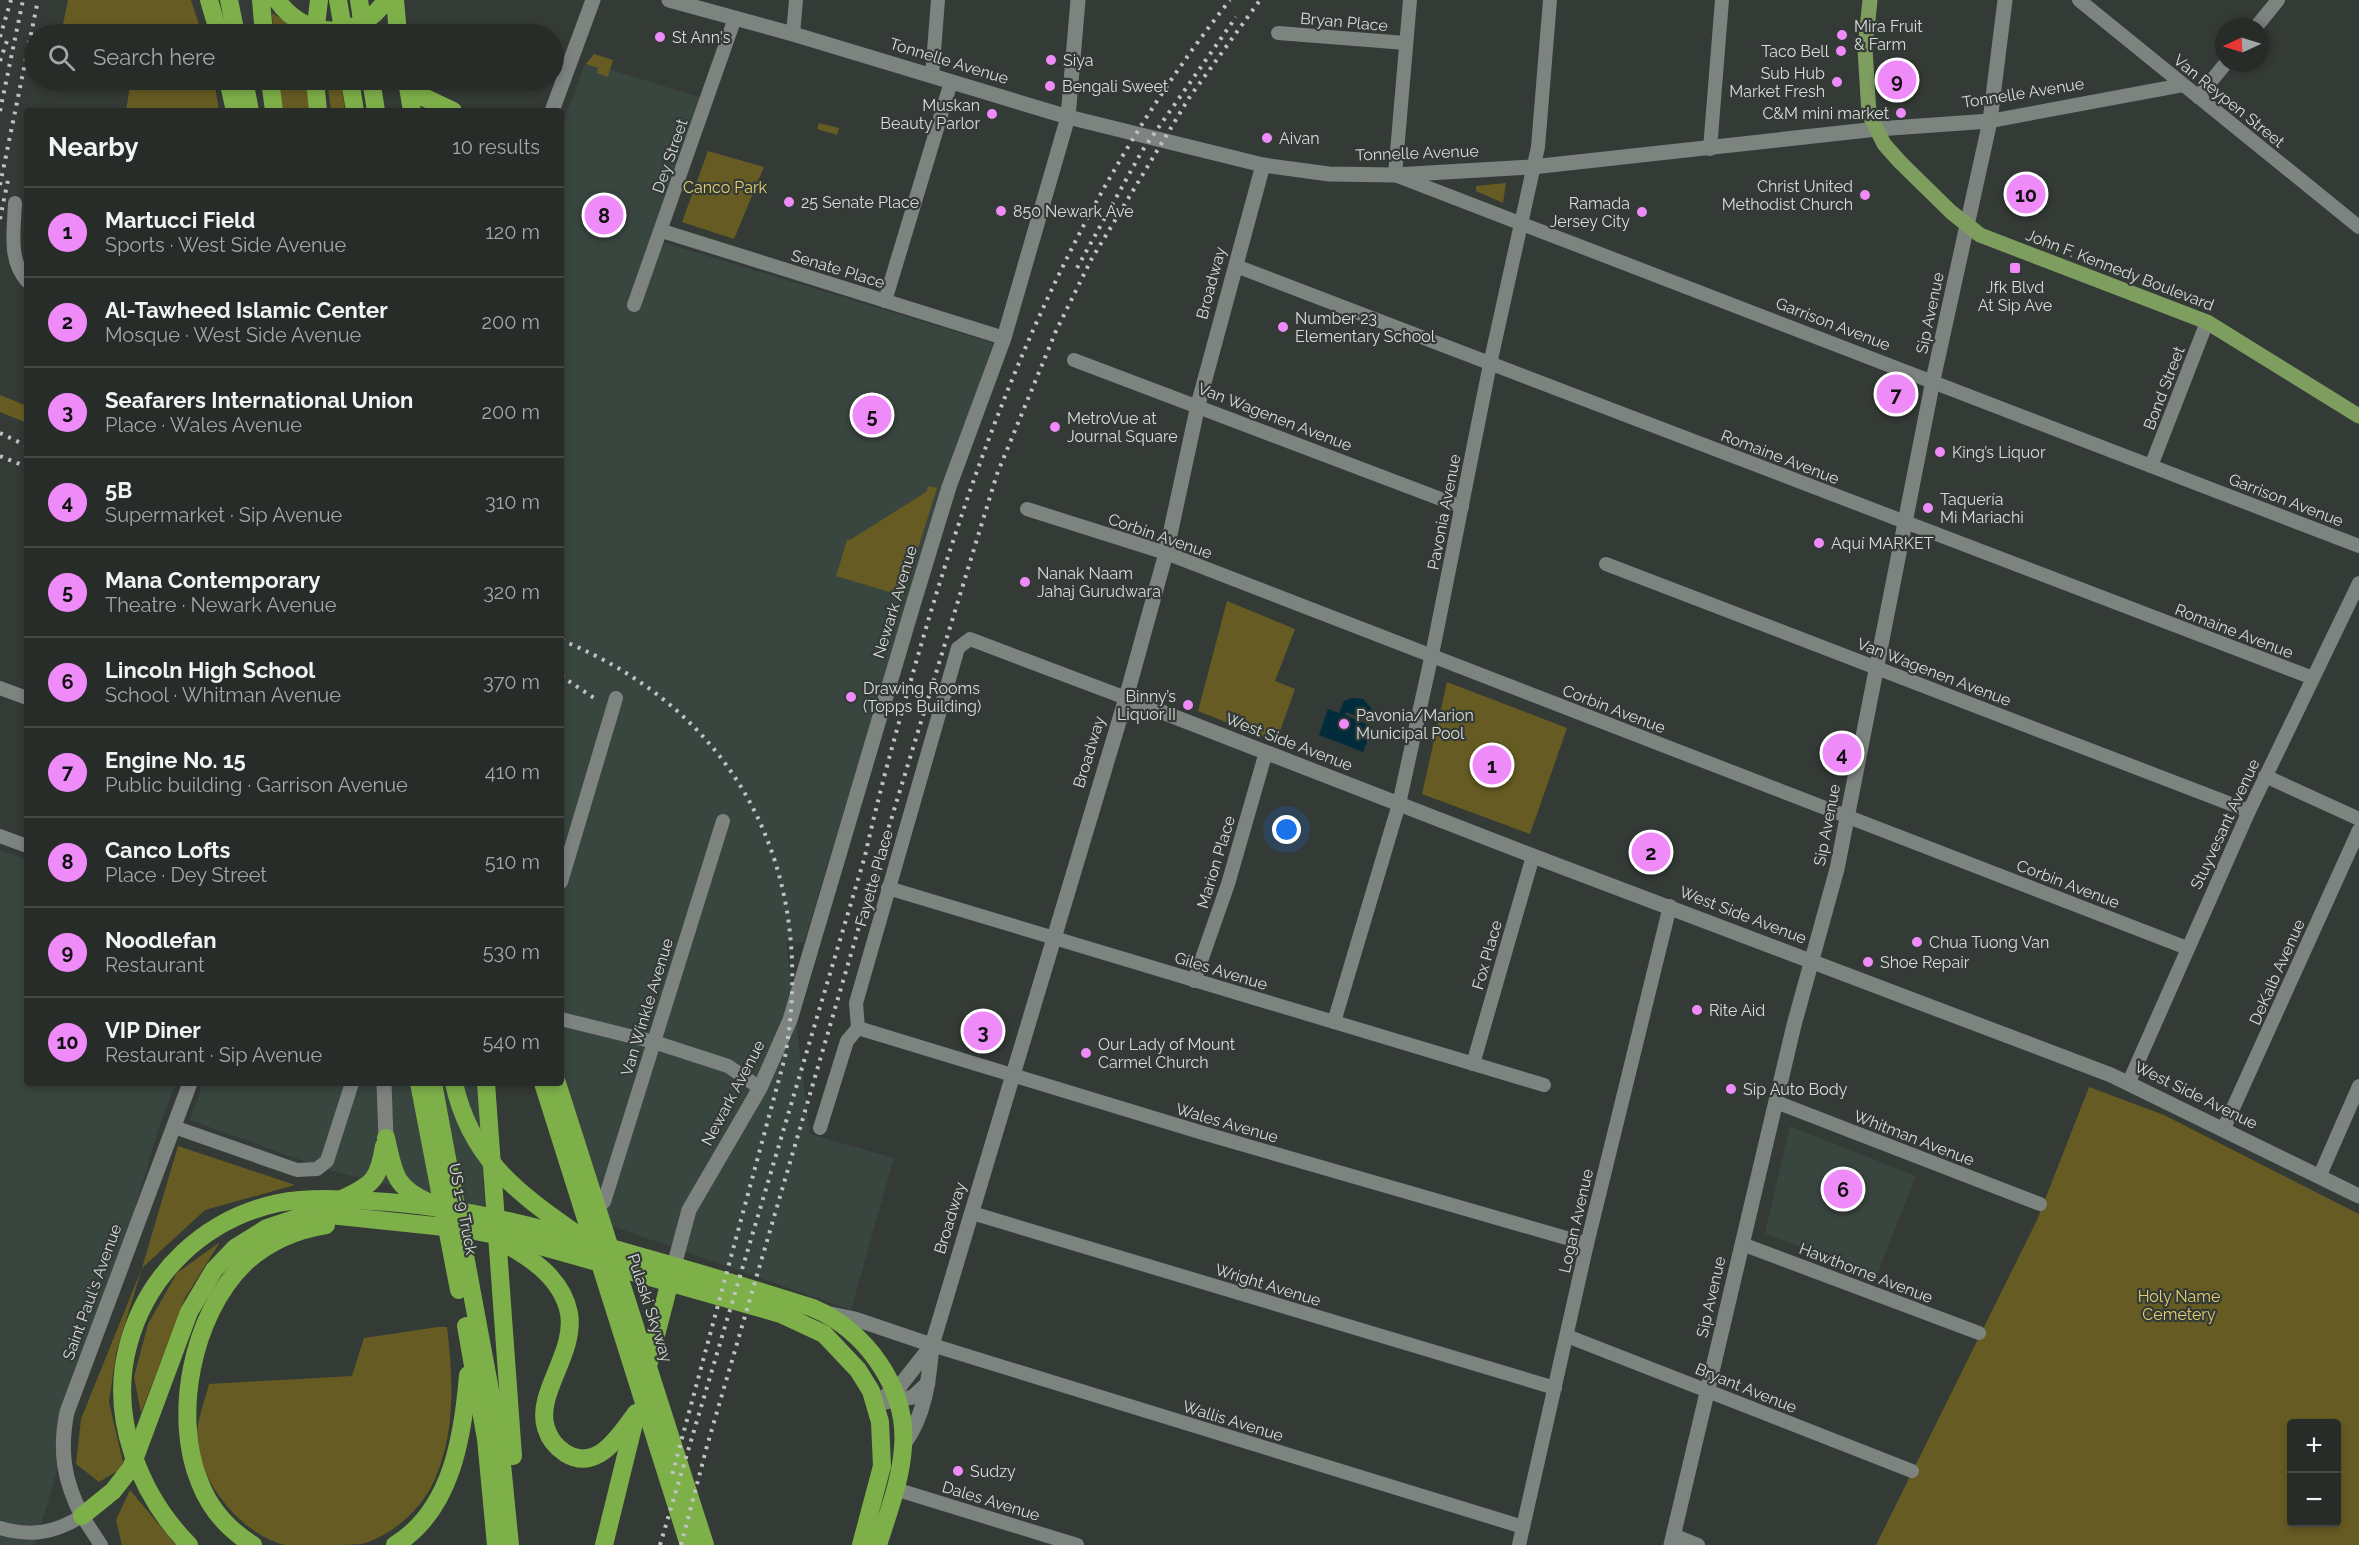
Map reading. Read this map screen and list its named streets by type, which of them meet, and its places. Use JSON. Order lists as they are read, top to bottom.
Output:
{
  "streets": {
    "highway": ["US 1-9 Truck", "Pulaski Skyway"],
    "main road": ["John F. Kennedy Boulevard"],
    "street": [
      "Bryan Place",
      "Tonnelle Avenue",
      "Van Reypen Street",
      "Dey Street",
      "Senate Place",
      "Broadway",
      "Sip Avenue",
      "Garrison Avenue",
      "Bond Street",
      "Van Wagenen Avenue",
      "Romaine Avenue",
      "Pavonia Avenue",
      "Corbin Avenue",
      "Newark Avenue",
      "West Side Avenue",
      "Stuyvesant Avenue",
      "Marion Place",
      "Fayette Place",
      "Fox Place",
      "Giles Avenue",
      "DeKalb Avenue",
      "Van Winkle Avenue",
      "Wales Avenue",
      "Whitman Avenue",
      "Logan Avenue",
      "Hawthorne Avenue",
      "Wright Avenue",
      "Saint Paul's Avenue",
      "Bryant Avenue",
      "Wallis Avenue",
      "Dales Avenue"
    ]
  },
  "crossings": [
    ["Tonnelle Avenue", "Van Reypen Street"],
    ["Tonnelle Avenue", "Dey Street"],
    ["Tonnelle Avenue", "John F. Kennedy Boulevard"],
    ["Tonnelle Avenue", "Broadway"],
    ["Tonnelle Avenue", "Sip Avenue"],
    ["Tonnelle Avenue", "Garrison Avenue"],
    ["Tonnelle Avenue", "Pavonia Avenue"],
    ["Tonnelle Avenue", "Newark Avenue"],
    ["Dey Street", "Senate Place"],
    ["Senate Place", "Newark Avenue"],
    ["John F. Kennedy Boulevard", "Sip Avenue"],
    ["John F. Kennedy Boulevard", "Bond Street"],
    ["Broadway", "Van Wagenen Avenue"],
    ["Broadway", "Romaine Avenue"],
    ["Broadway", "Corbin Avenue"],
    ["Broadway", "West Side Avenue"],
    ["Broadway", "Giles Avenue"],
    ["Broadway", "Wales Avenue"],
    ["Broadway", "Wright Avenue"],
    ["Broadway", "Wallis Avenue"],
    ["Sip Avenue", "Garrison Avenue"],
    ["Sip Avenue", "Van Wagenen Avenue"],
    ["Sip Avenue", "Romaine Avenue"],
    ["Sip Avenue", "Corbin Avenue"],
    ["Sip Avenue", "West Side Avenue"],
    ["Sip Avenue", "Whitman Avenue"],
    ["Sip Avenue", "Hawthorne Avenue"],
    ["Sip Avenue", "Bryant Avenue"],
    ["Garrison Avenue", "Bond Street"],
    ["Garrison Avenue", "Pavonia Avenue"],
    ["Van Wagenen Avenue", "Pavonia Avenue"],
    ["Van Wagenen Avenue", "Stuyvesant Avenue"],
    ["Romaine Avenue", "Pavonia Avenue"],
    ["Romaine Avenue", "Stuyvesant Avenue"],
    ["Pavonia Avenue", "Corbin Avenue"],
    ["Pavonia Avenue", "West Side Avenue"],
    ["Pavonia Avenue", "Giles Avenue"],
    ["Corbin Avenue", "Stuyvesant Avenue"],
    ["West Side Avenue", "Stuyvesant Avenue"],
    ["West Side Avenue", "Marion Place"],
    ["West Side Avenue", "Fayette Place"],
    ["West Side Avenue", "Fox Place"],
    ["West Side Avenue", "DeKalb Avenue"],
    ["West Side Avenue", "Logan Avenue"],
    ["Marion Place", "Giles Avenue"],
    ["Fayette Place", "Giles Avenue"],
    ["Fayette Place", "Wales Avenue"],
    ["Fox Place", "Giles Avenue"],
    ["Wales Avenue", "Logan Avenue"],
    ["Logan Avenue", "Wright Avenue"],
    ["Logan Avenue", "Bryant Avenue"],
    ["Logan Avenue", "Wallis Avenue"]
  ],
  "parks": ["Canco Park", "Holy Name Cemetery"],
  "places": {
    "other": [
      "Mira Fruit & Farm",
      "St Ann's",
      "Taco Bell",
      "Siya",
      "Sub Hub Market Fresh",
      "Bengali Sweet",
      "C&M mini market",
      "Muskan Beauty Parlor",
      "Aivan",
      "Christ United Methodist Church",
      "25 Senate Place",
      "850 Newark Ave",
      "Ramada Jersey City",
      "Number 23 Elementary School",
      "MetroVue at Journal Square",
      "King’s Liquor",
      "Taquería Mi Mariachi",
      "Aquí MARKET",
      "Nanak Naam Jahaj Gurudwara",
      "Drawing Rooms (Topps Building)",
      "Binny’s Liquor II",
      "Pavonia/Marion Municipal Pool",
      "Chua Tuong Van",
      "Shoe Repair",
      "Rite Aid",
      "Our Lady of Mount Carmel Church",
      "Sip Auto Body",
      "Sudzy"
    ],
    "transit": ["Jfk Blvd At Sip Ave"]
  },
  "north": "left",
  "page": {
    "search": "Search here",
    "pins": [
      "9",
      "10",
      "8",
      "7",
      "5",
      "4",
      "1",
      "2",
      "3",
      "6"
    ],
    "heading": ["Nearby", "10 results"],
    "list": [
      {
        "mark": "1",
        "name": "Martucci Field",
        "note": "Sports · West Side Avenue",
        "value": "120 m"
      },
      {
        "mark": "2",
        "name": "Al-Tawheed Islamic Center",
        "note": "Mosque · West Side Avenue",
        "value": "200 m"
      },
      {
        "mark": "3",
        "name": "Seafarers International Union",
        "note": "Place · Wales Avenue",
        "value": "200 m"
      },
      {
        "mark": "4",
        "name": "5B",
        "note": "Supermarket · Sip Avenue",
        "value": "310 m"
      },
      {
        "mark": "5",
        "name": "Mana Contemporary",
        "note": "Theatre · Newark Avenue",
        "value": "320 m"
      },
      {
        "mark": "6",
        "name": "Lincoln High School",
        "note": "School · Whitman Avenue",
        "value": "370 m"
      },
      {
        "mark": "7",
        "name": "Engine No. 15",
        "note": "Public building · Garrison Avenue",
        "value": "410 m"
      },
      {
        "mark": "8",
        "name": "Canco Lofts",
        "note": "Place · Dey Street",
        "value": "510 m"
      },
      {
        "mark": "9",
        "name": "Noodlefan",
        "note": "Restaurant",
        "value": "530 m"
      },
      {
        "mark": "10",
        "name": "VIP Diner",
        "note": "Restaurant · Sip Avenue",
        "value": "540 m"
      }
    ],
    "map_buttons": ["+", "−"]
  }
}
